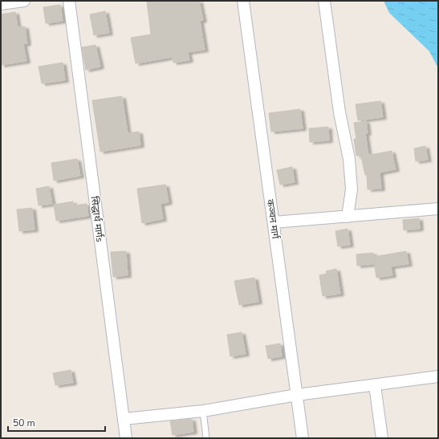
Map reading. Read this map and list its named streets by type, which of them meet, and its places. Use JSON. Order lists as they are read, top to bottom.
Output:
{
  "streets": {
    "street": ["सिद्धार्थ मार्गs", "कञ्चन मार्ग"]
  },
  "scale_bar": "50 m"
}
